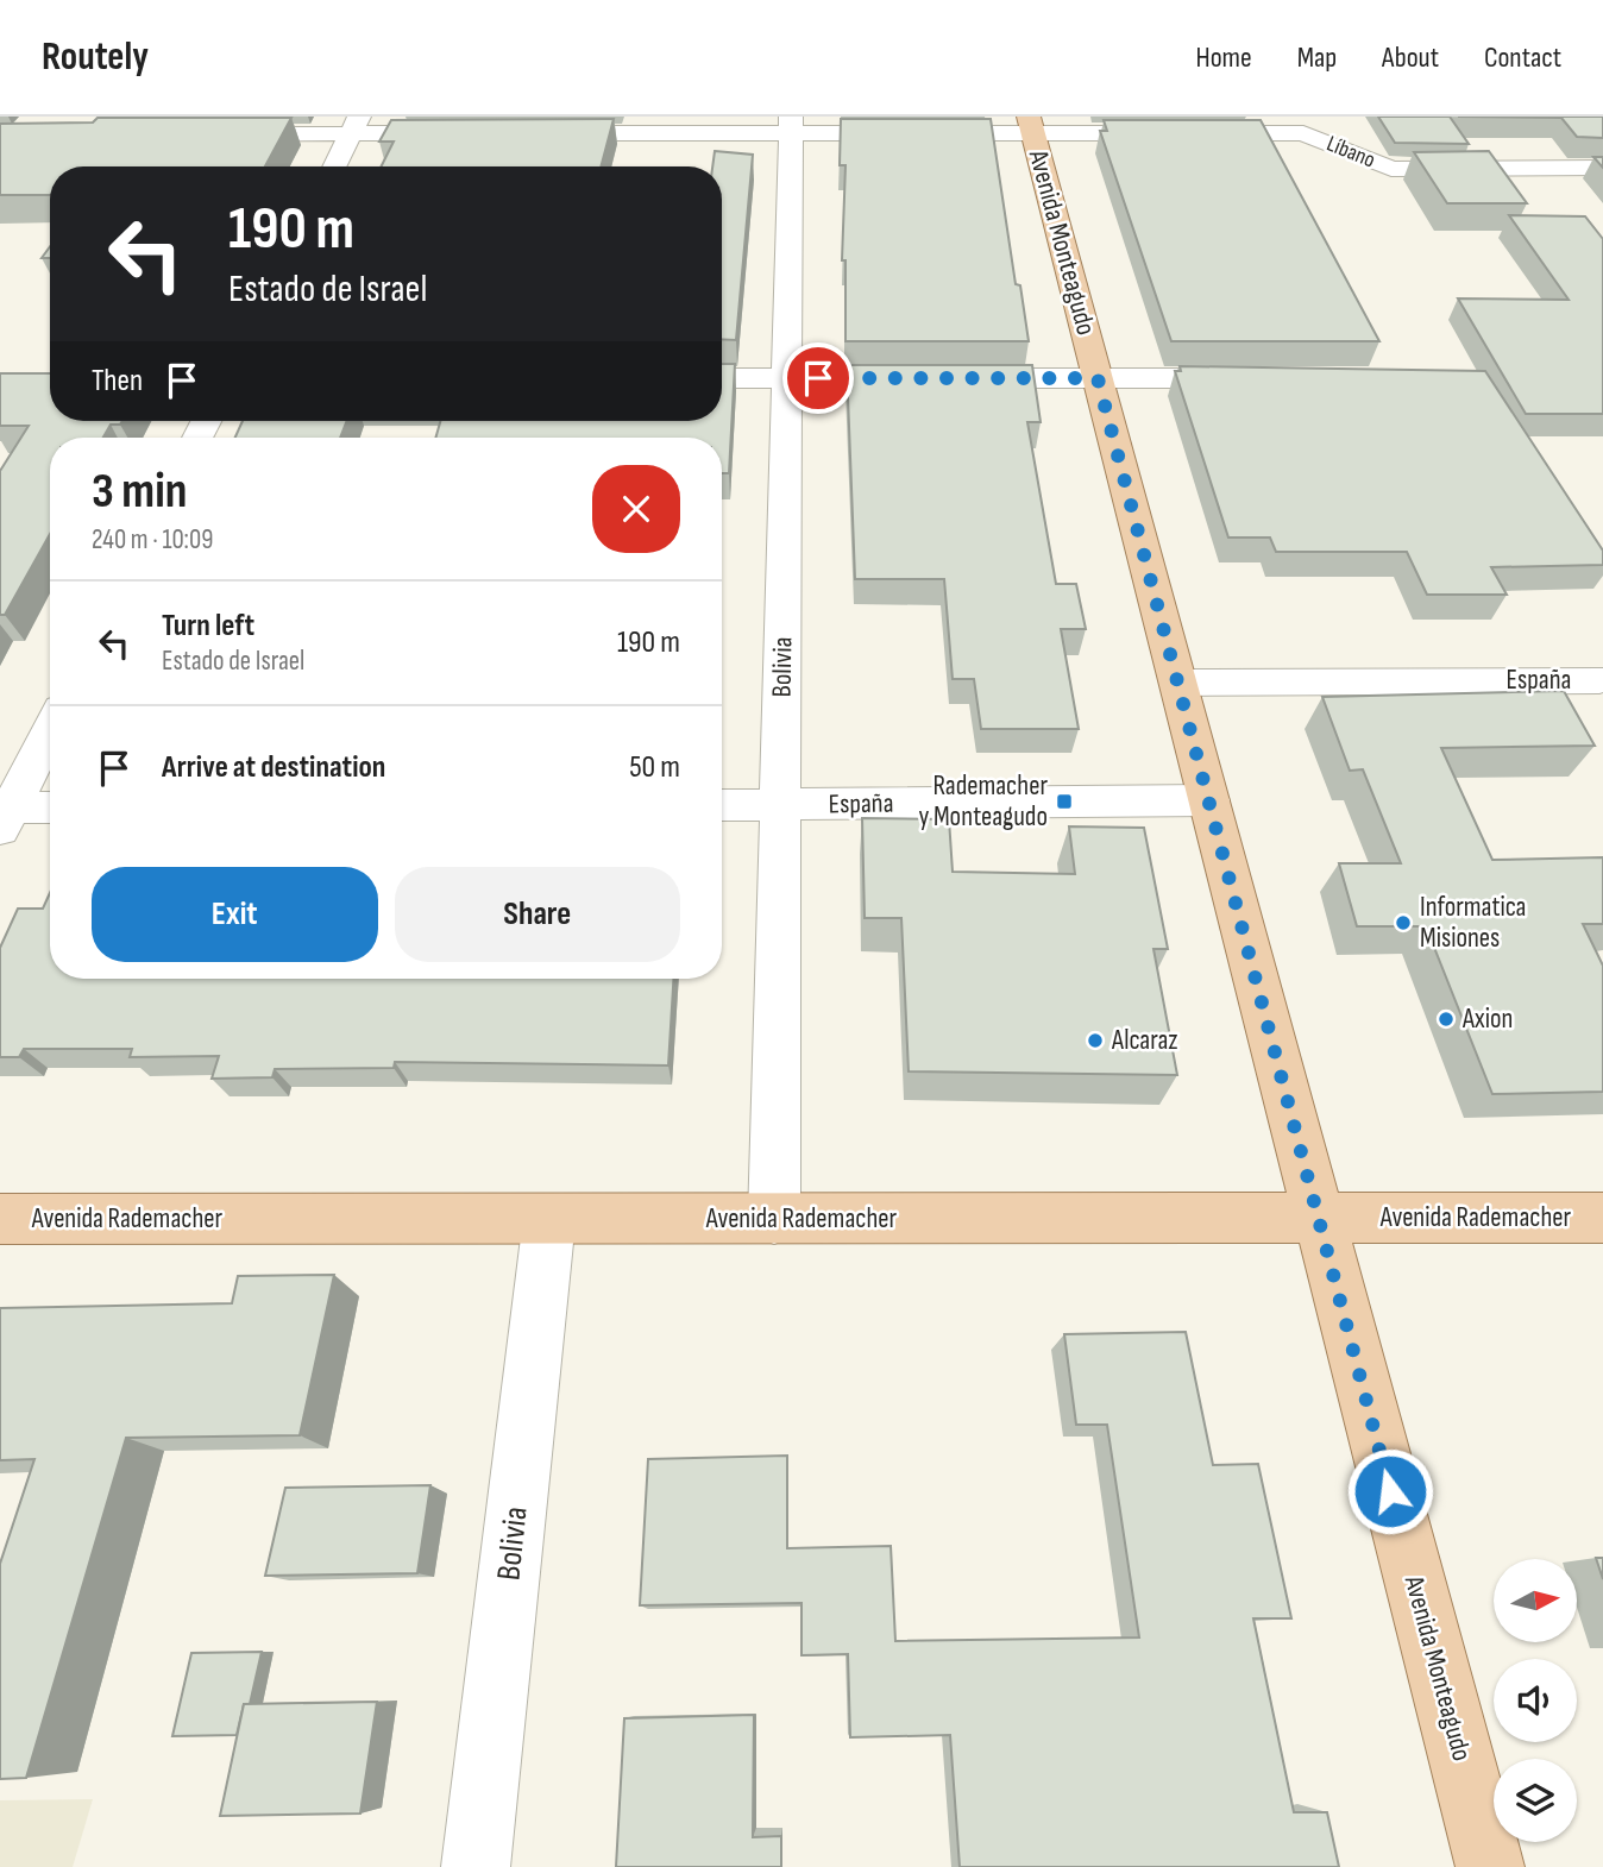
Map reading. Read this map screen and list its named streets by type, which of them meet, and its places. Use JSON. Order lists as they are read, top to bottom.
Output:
{
  "streets": {
    "main road": ["Avenida Monteagudo", "Avenida Rademacher"],
    "street": ["Líbano", "Bolivia", "España"]
  },
  "crossings": [
    ["Líbano", "Avenida Monteagudo"],
    ["Líbano", "Bolivia"],
    ["Avenida Monteagudo", "España"],
    ["Avenida Monteagudo", "Avenida Rademacher"],
    ["Bolivia", "España"],
    ["Bolivia", "Avenida Rademacher"]
  ],
  "places": {
    "transit": ["Rademacher y Monteagudo"],
    "other": ["Informatica Misiones", "Axion", "Alcaraz"]
  },
  "north": "right",
  "page": {
    "header": "Routely",
    "nav": [
      "Home",
      "Map",
      "About",
      "Contact"
    ],
    "turn": ["190 m", "Estado de Israel"],
    "then": "Then",
    "heading": ["3 min", "240 m · 10:09"],
    "list": [
      {
        "name": "Turn left",
        "note": "Estado de Israel",
        "value": "190 m"
      },
      {
        "name": "Arrive at destination",
        "value": "50 m"
      }
    ],
    "buttons": ["Exit", "Share"]
  }
}
